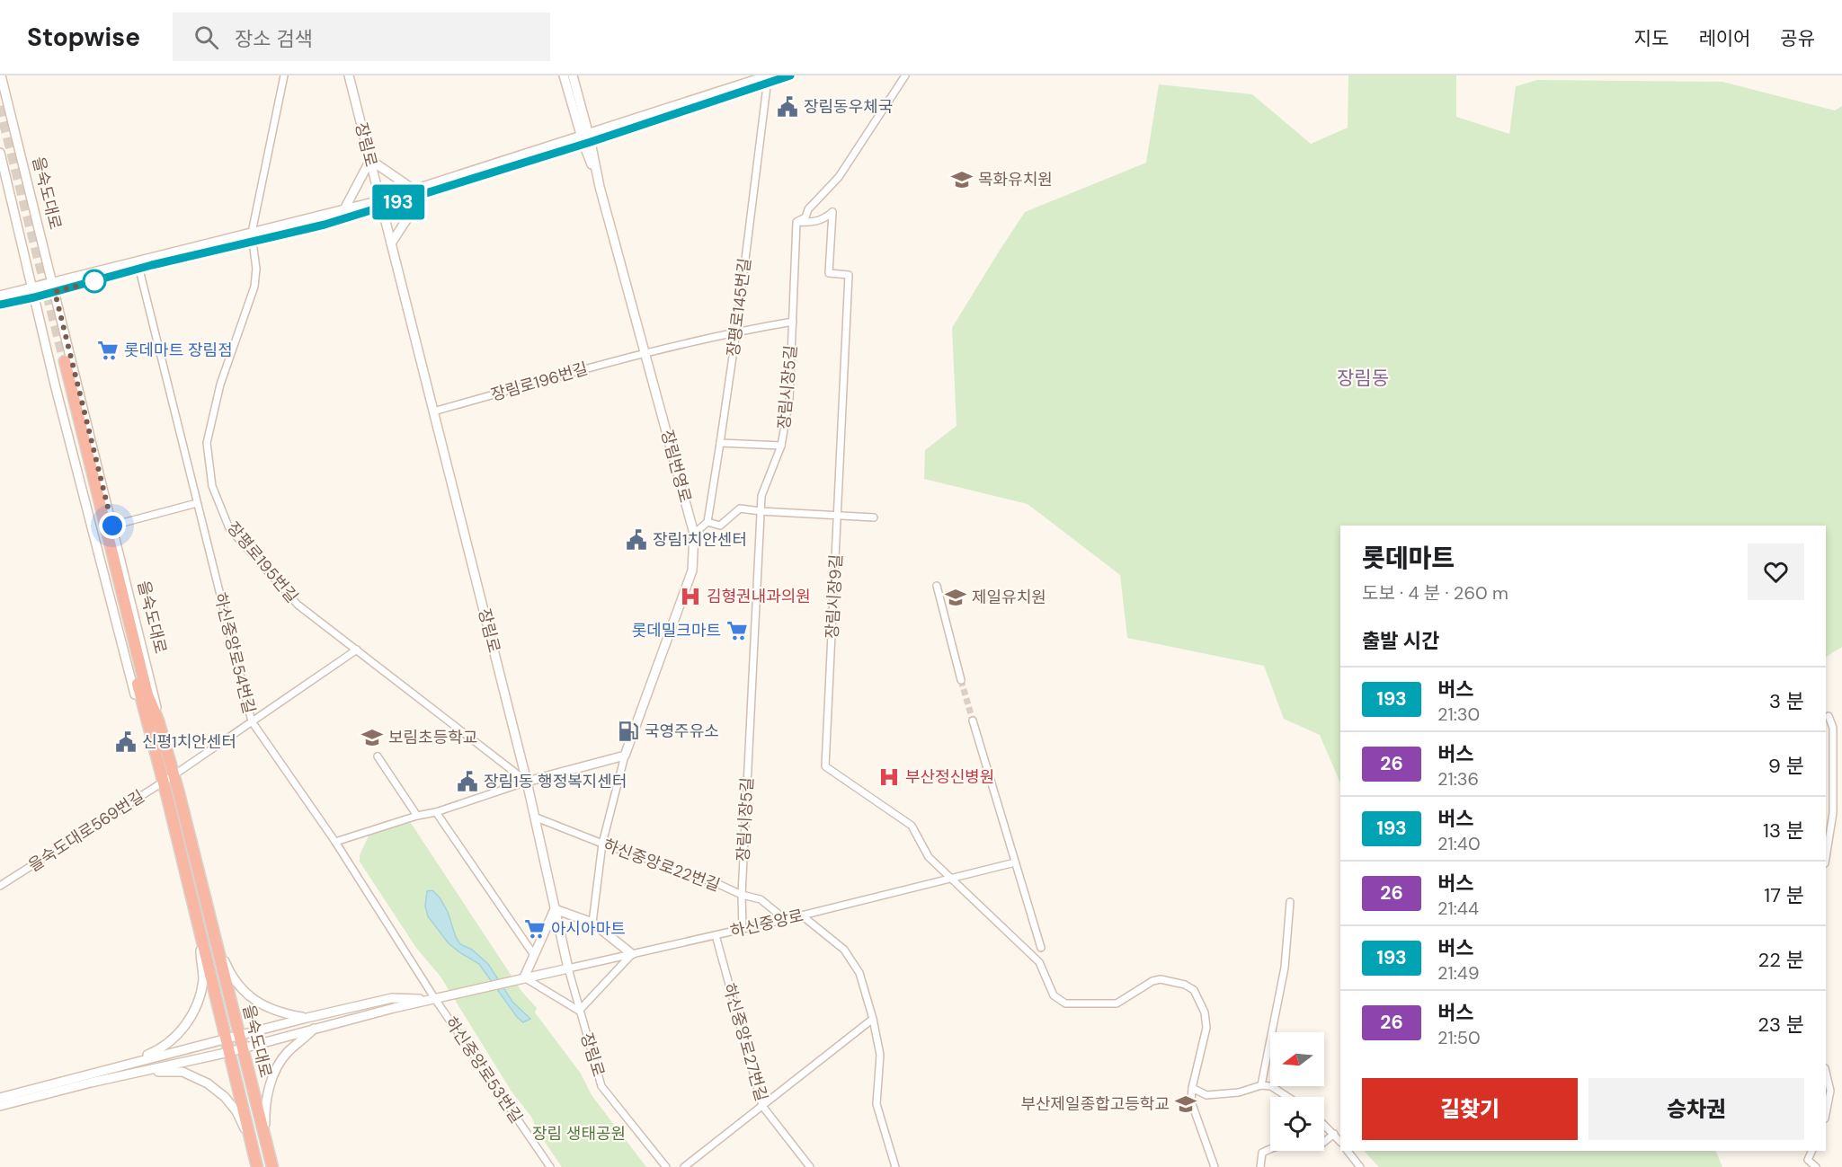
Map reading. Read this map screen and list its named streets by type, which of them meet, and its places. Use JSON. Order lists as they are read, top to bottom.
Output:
{
  "streets": {
    "highway": ["을숙도대로"],
    "street": [
      "장림로",
      "장평로145번길",
      "장림로196번길",
      "장림시장5길",
      "장림번영로",
      "장평로195번길",
      "장림시장9길",
      "하신중앙로54번길",
      "을숙도대로569번길",
      "하신중앙로22번길",
      "하신중앙로",
      "하신중앙로27번길",
      "하신중앙로53번길"
    ]
  },
  "crossings": [
    ["장림로", "장림로196번길"],
    ["장림로", "장평로195번길"],
    ["장림로", "하신중앙로22번길"],
    ["장림로", "하신중앙로"],
    ["을숙도대로", "을숙도대로569번길"],
    ["장평로145번길", "장림로196번길"],
    ["장림로196번길", "장림시장5길"],
    ["장림로196번길", "장림번영로"],
    ["장림시장5길", "장림시장9길"],
    ["장림시장5길", "하신중앙로22번길"],
    ["장림시장5길", "하신중앙로"],
    ["장평로195번길", "을숙도대로569번길"],
    ["장림시장9길", "하신중앙로"],
    ["하신중앙로54번길", "을숙도대로569번길"],
    ["하신중앙로54번길", "하신중앙로"],
    ["하신중앙로54번길", "하신중앙로53번길"],
    ["하신중앙로22번길", "하신중앙로"],
    ["하신중앙로", "하신중앙로27번길"],
    ["하신중앙로", "하신중앙로53번길"]
  ],
  "districts": ["장림동"],
  "parks": ["장림 생태공원"],
  "places": {
    "public building": [
      "장림동우체국",
      "장림1치안센터",
      "신평1치안센터",
      "장림1동 행정복지센터"
    ],
    "school or university": [
      "목화유치원",
      "제일유치원",
      "보림초등학교",
      "부산제일종합고등학교"
    ],
    "supermarket": ["롯데마트 장림점", "롯데밀크마트", "아시아마트"],
    "hospital": ["김형권내과의원", "부산정신병원"],
    "fuel station": ["국영주유소"]
  },
  "lines": ["bus line 193"],
  "north": "left",
  "page": {
    "header": "Stopwise",
    "search": "장소 검색",
    "nav": ["지도", "레이어", "공유"],
    "on_map": "193",
    "heading": [
      ["롯데마트", "도보 · 4 분 · 260 m"],
      "출발 시간"
    ],
    "list": [
      {
        "mark": "193",
        "name": "버스",
        "note": "21:30",
        "value": "3 분"
      },
      {
        "mark": "26",
        "name": "버스",
        "note": "21:36",
        "value": "9 분"
      },
      {
        "mark": "193",
        "name": "버스",
        "note": "21:40",
        "value": "13 분"
      },
      {
        "mark": "26",
        "name": "버스",
        "note": "21:44",
        "value": "17 분"
      },
      {
        "mark": "193",
        "name": "버스",
        "note": "21:49",
        "value": "22 분"
      },
      {
        "mark": "26",
        "name": "버스",
        "note": "21:50",
        "value": "23 분"
      }
    ],
    "buttons": ["길찾기", "승차권"]
  }
}
